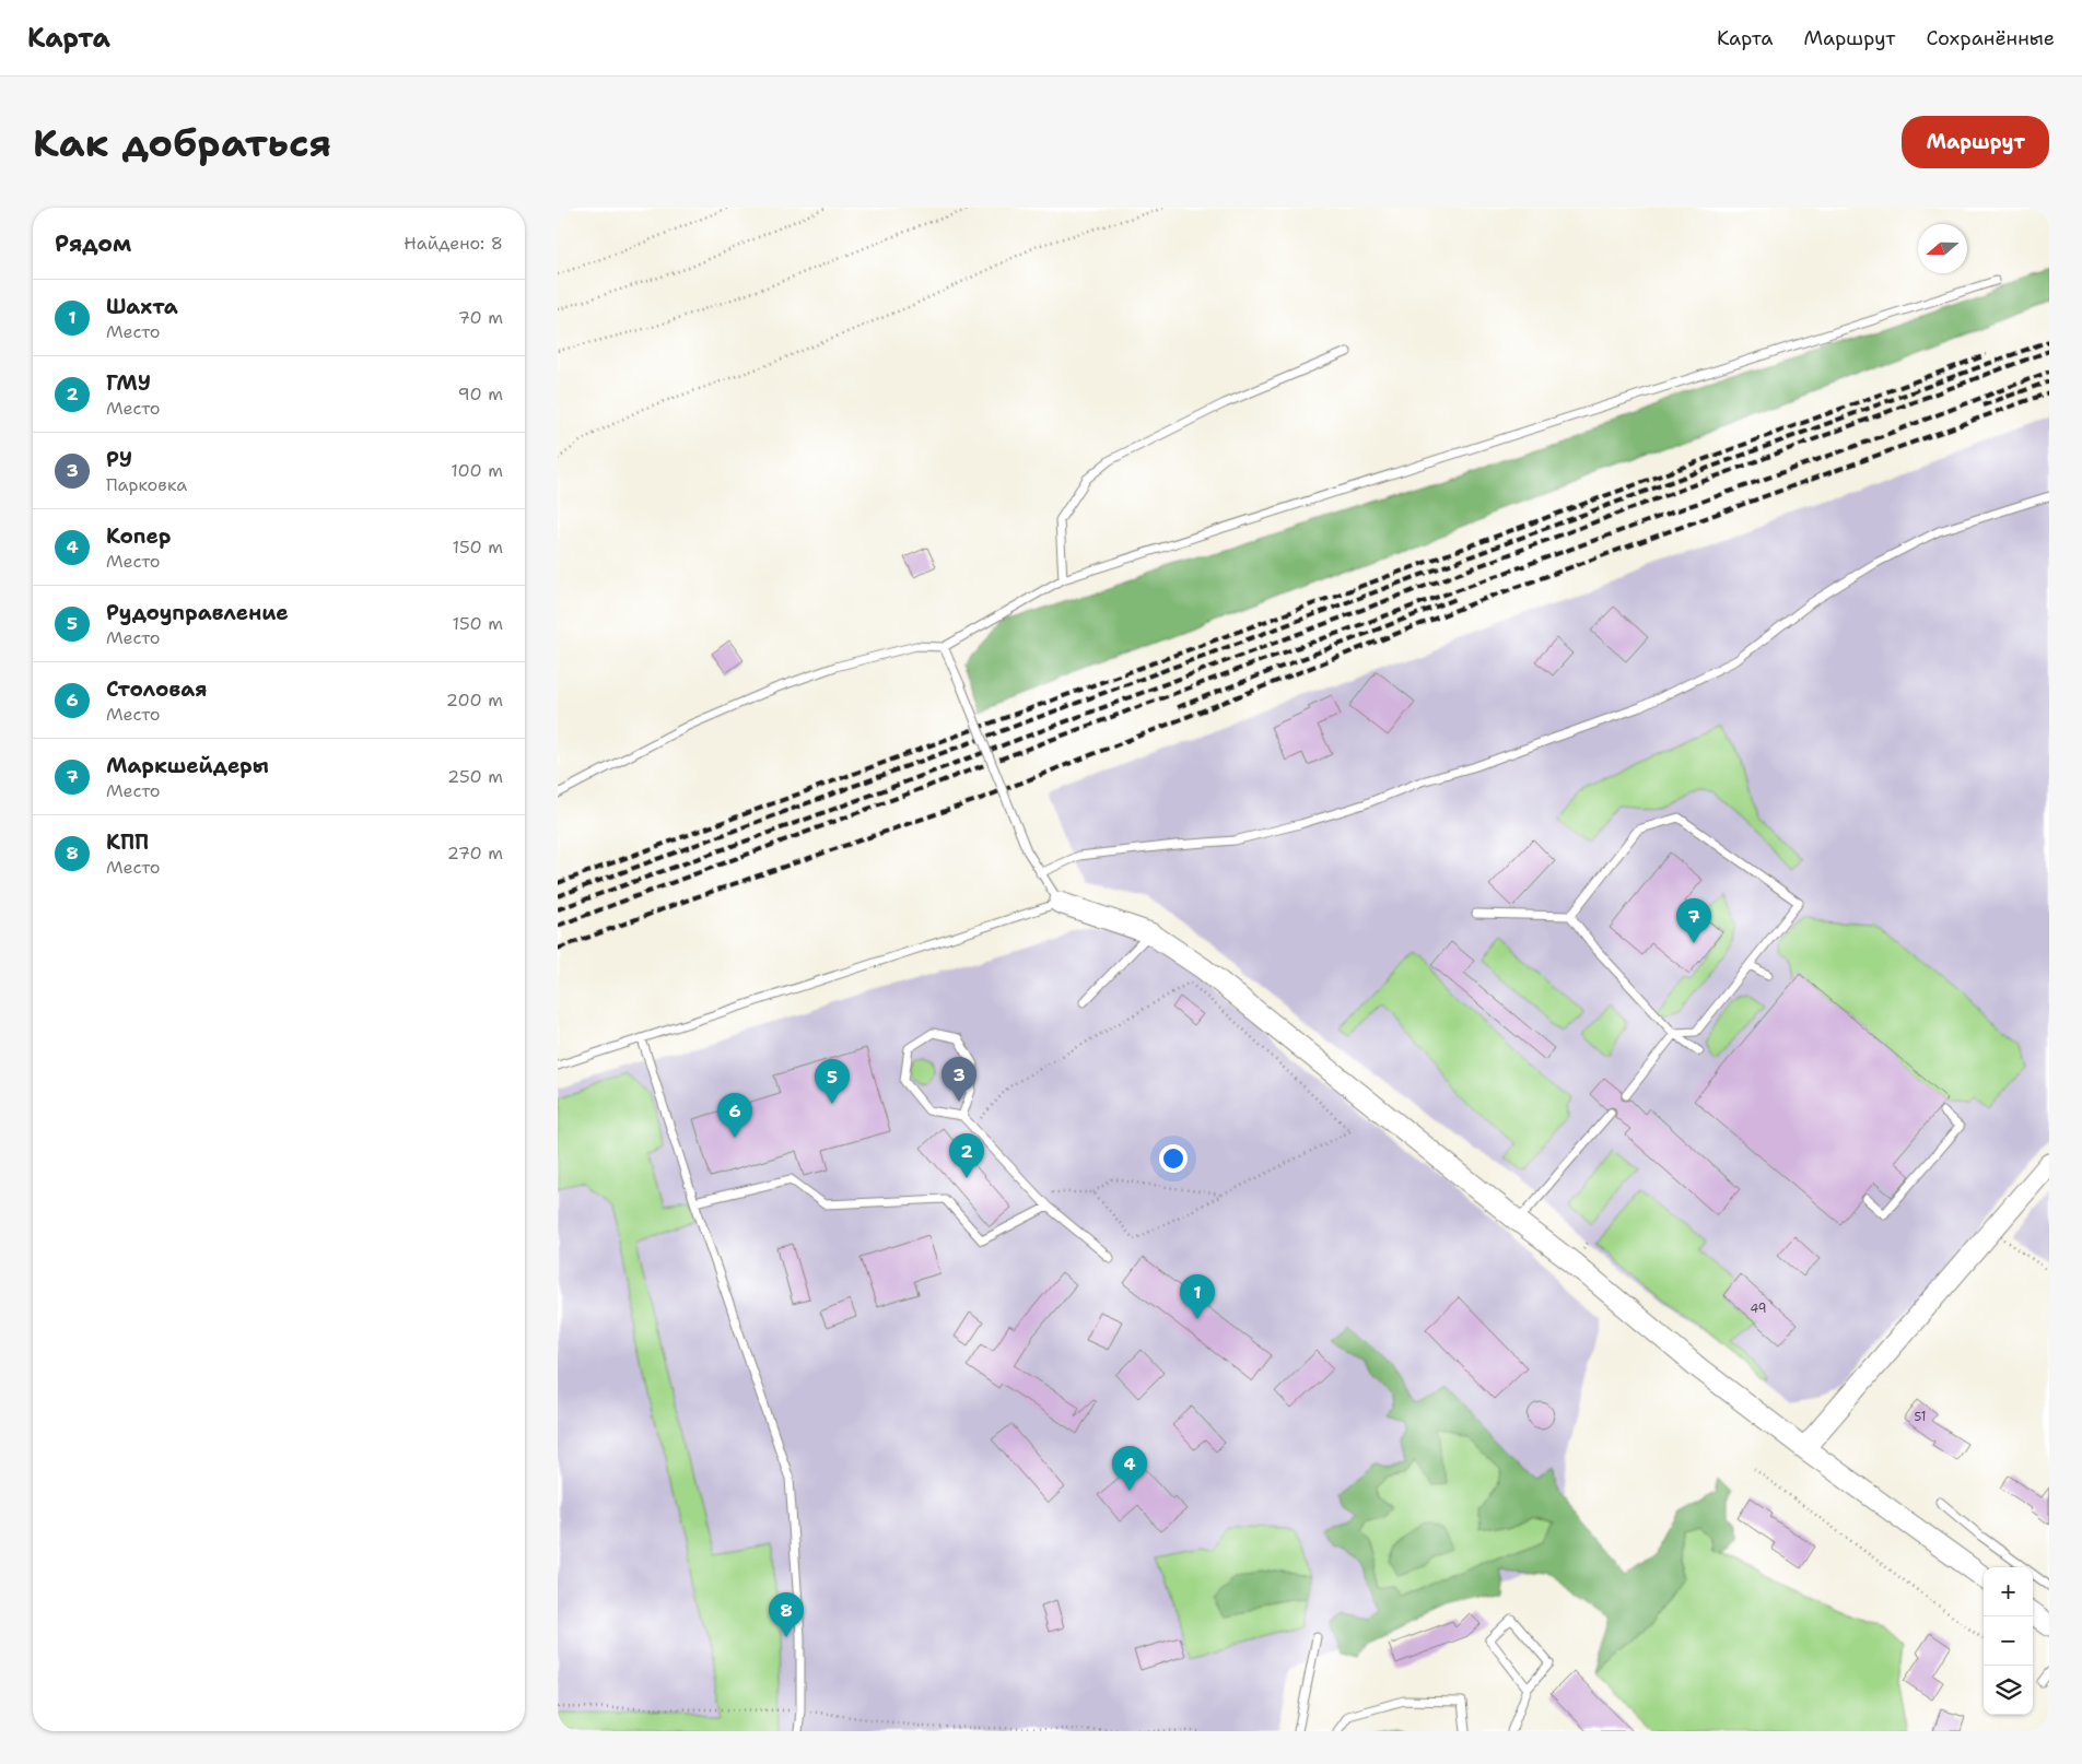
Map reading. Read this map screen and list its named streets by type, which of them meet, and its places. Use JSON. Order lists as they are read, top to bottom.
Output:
{
  "house_numbers": ["49", "51"],
  "north": "left",
  "page": {
    "header": "Карта",
    "nav": ["Карта", "Маршрут", "Сохранённые"],
    "buttons": "Маршрут",
    "title": "Как добраться",
    "heading": ["Рядом", "Найдено: 8"],
    "list": [
      {
        "mark": "1",
        "name": "Шахта",
        "note": "Место",
        "value": "70 m"
      },
      {
        "mark": "2",
        "name": "ГМУ",
        "note": "Место",
        "value": "90 m"
      },
      {
        "mark": "3",
        "name": "РУ",
        "note": "Парковка",
        "value": "100 m"
      },
      {
        "mark": "4",
        "name": "Копер",
        "note": "Место",
        "value": "150 m"
      },
      {
        "mark": "5",
        "name": "Рудоуправление",
        "note": "Место",
        "value": "150 m"
      },
      {
        "mark": "6",
        "name": "Столовая",
        "note": "Место",
        "value": "200 m"
      },
      {
        "mark": "7",
        "name": "Маркшейдеры",
        "note": "Место",
        "value": "250 m"
      },
      {
        "mark": "8",
        "name": "КПП",
        "note": "Место",
        "value": "270 m"
      }
    ],
    "pins": [
      "7",
      "3",
      "5",
      "6",
      "2",
      "1",
      "4",
      "8"
    ],
    "map_buttons": ["+", "−"]
  }
}
